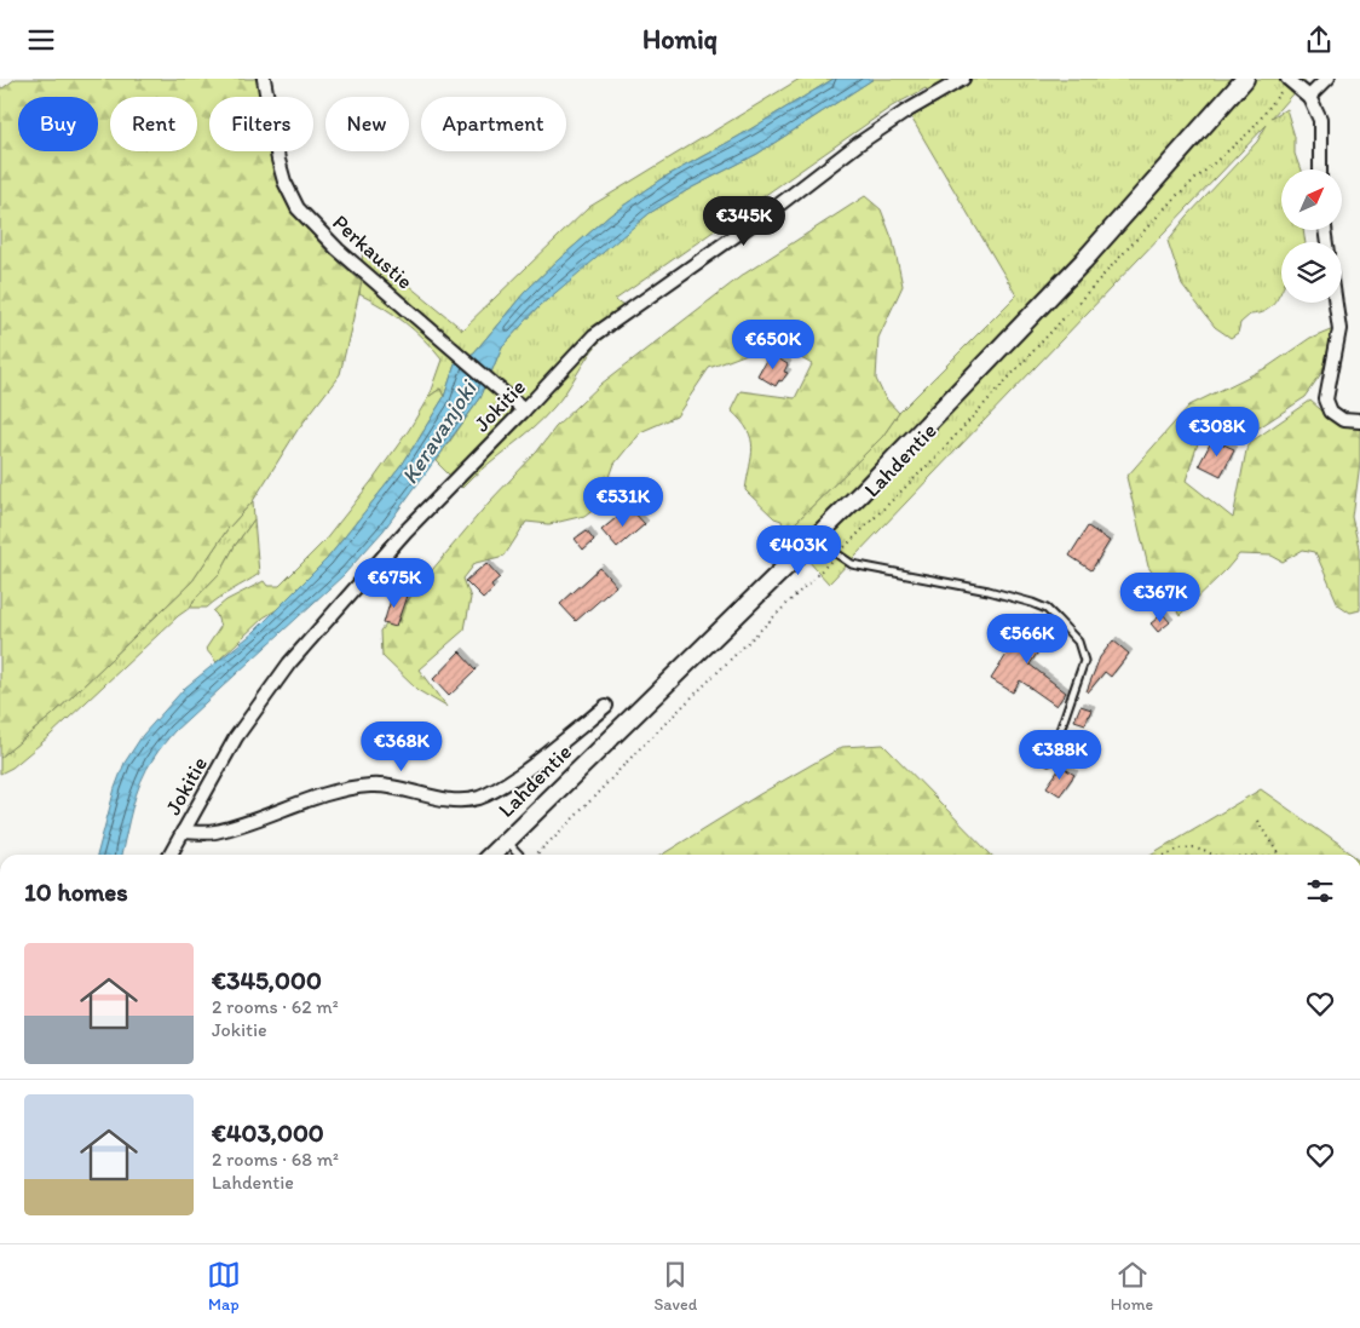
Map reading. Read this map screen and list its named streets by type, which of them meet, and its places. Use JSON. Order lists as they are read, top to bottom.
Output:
{
  "streets": {
    "main road": ["Lahdentie"],
    "street": ["Perkaustie", "Jokitie"]
  },
  "crossings": [
    ["Perkaustie", "Jokitie"]
  ],
  "water": ["Keravanjoki"],
  "north": "top right",
  "page": {
    "header": "Homiq",
    "chip": [
      "Buy",
      "Rent",
      "Filters",
      "New",
      "Apartment"
    ],
    "price": [
      "€345K",
      "€650K",
      "€308K",
      "€531K",
      "€403K",
      "€675K",
      "€367K",
      "€566K",
      "€368K",
      "€388K"
    ],
    "heading": "10 homes",
    "list": [
      {
        "name": "€345,000",
        "note": "2 rooms · 62 m² · Jokitie"
      },
      {
        "name": "€403,000",
        "note": "2 rooms · 68 m² · Lahdentie"
      }
    ],
    "tabs": ["Map", "Saved", "Home"]
  }
}
